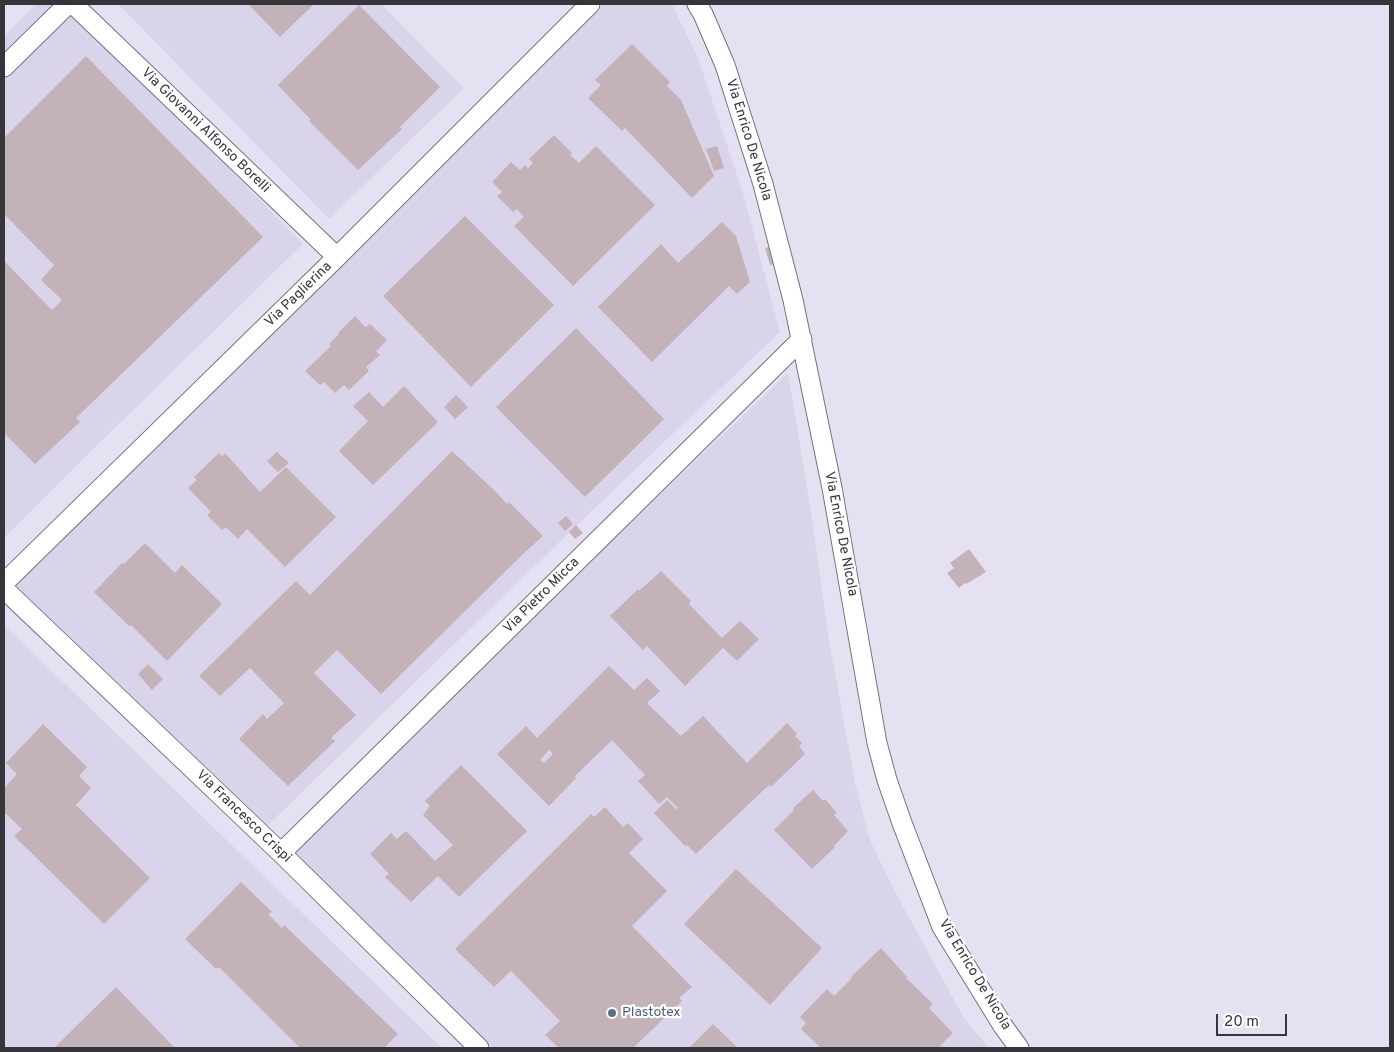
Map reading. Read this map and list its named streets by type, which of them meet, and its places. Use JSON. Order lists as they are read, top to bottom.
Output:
{
  "streets": {
    "street": [
      "Via Giovanni Alfonso Borelli",
      "Via Enrico De Nicola",
      "Via Paglierina",
      "Via Pietro Micca",
      "Via Francesco Crispi"
    ]
  },
  "crossings": [
    ["Via Giovanni Alfonso Borelli", "Via Paglierina"],
    ["Via Enrico De Nicola", "Via Pietro Micca"],
    ["Via Pietro Micca", "Via Francesco Crispi"]
  ],
  "places": ["Plastotex"],
  "scale_bar": "20 m"
}
